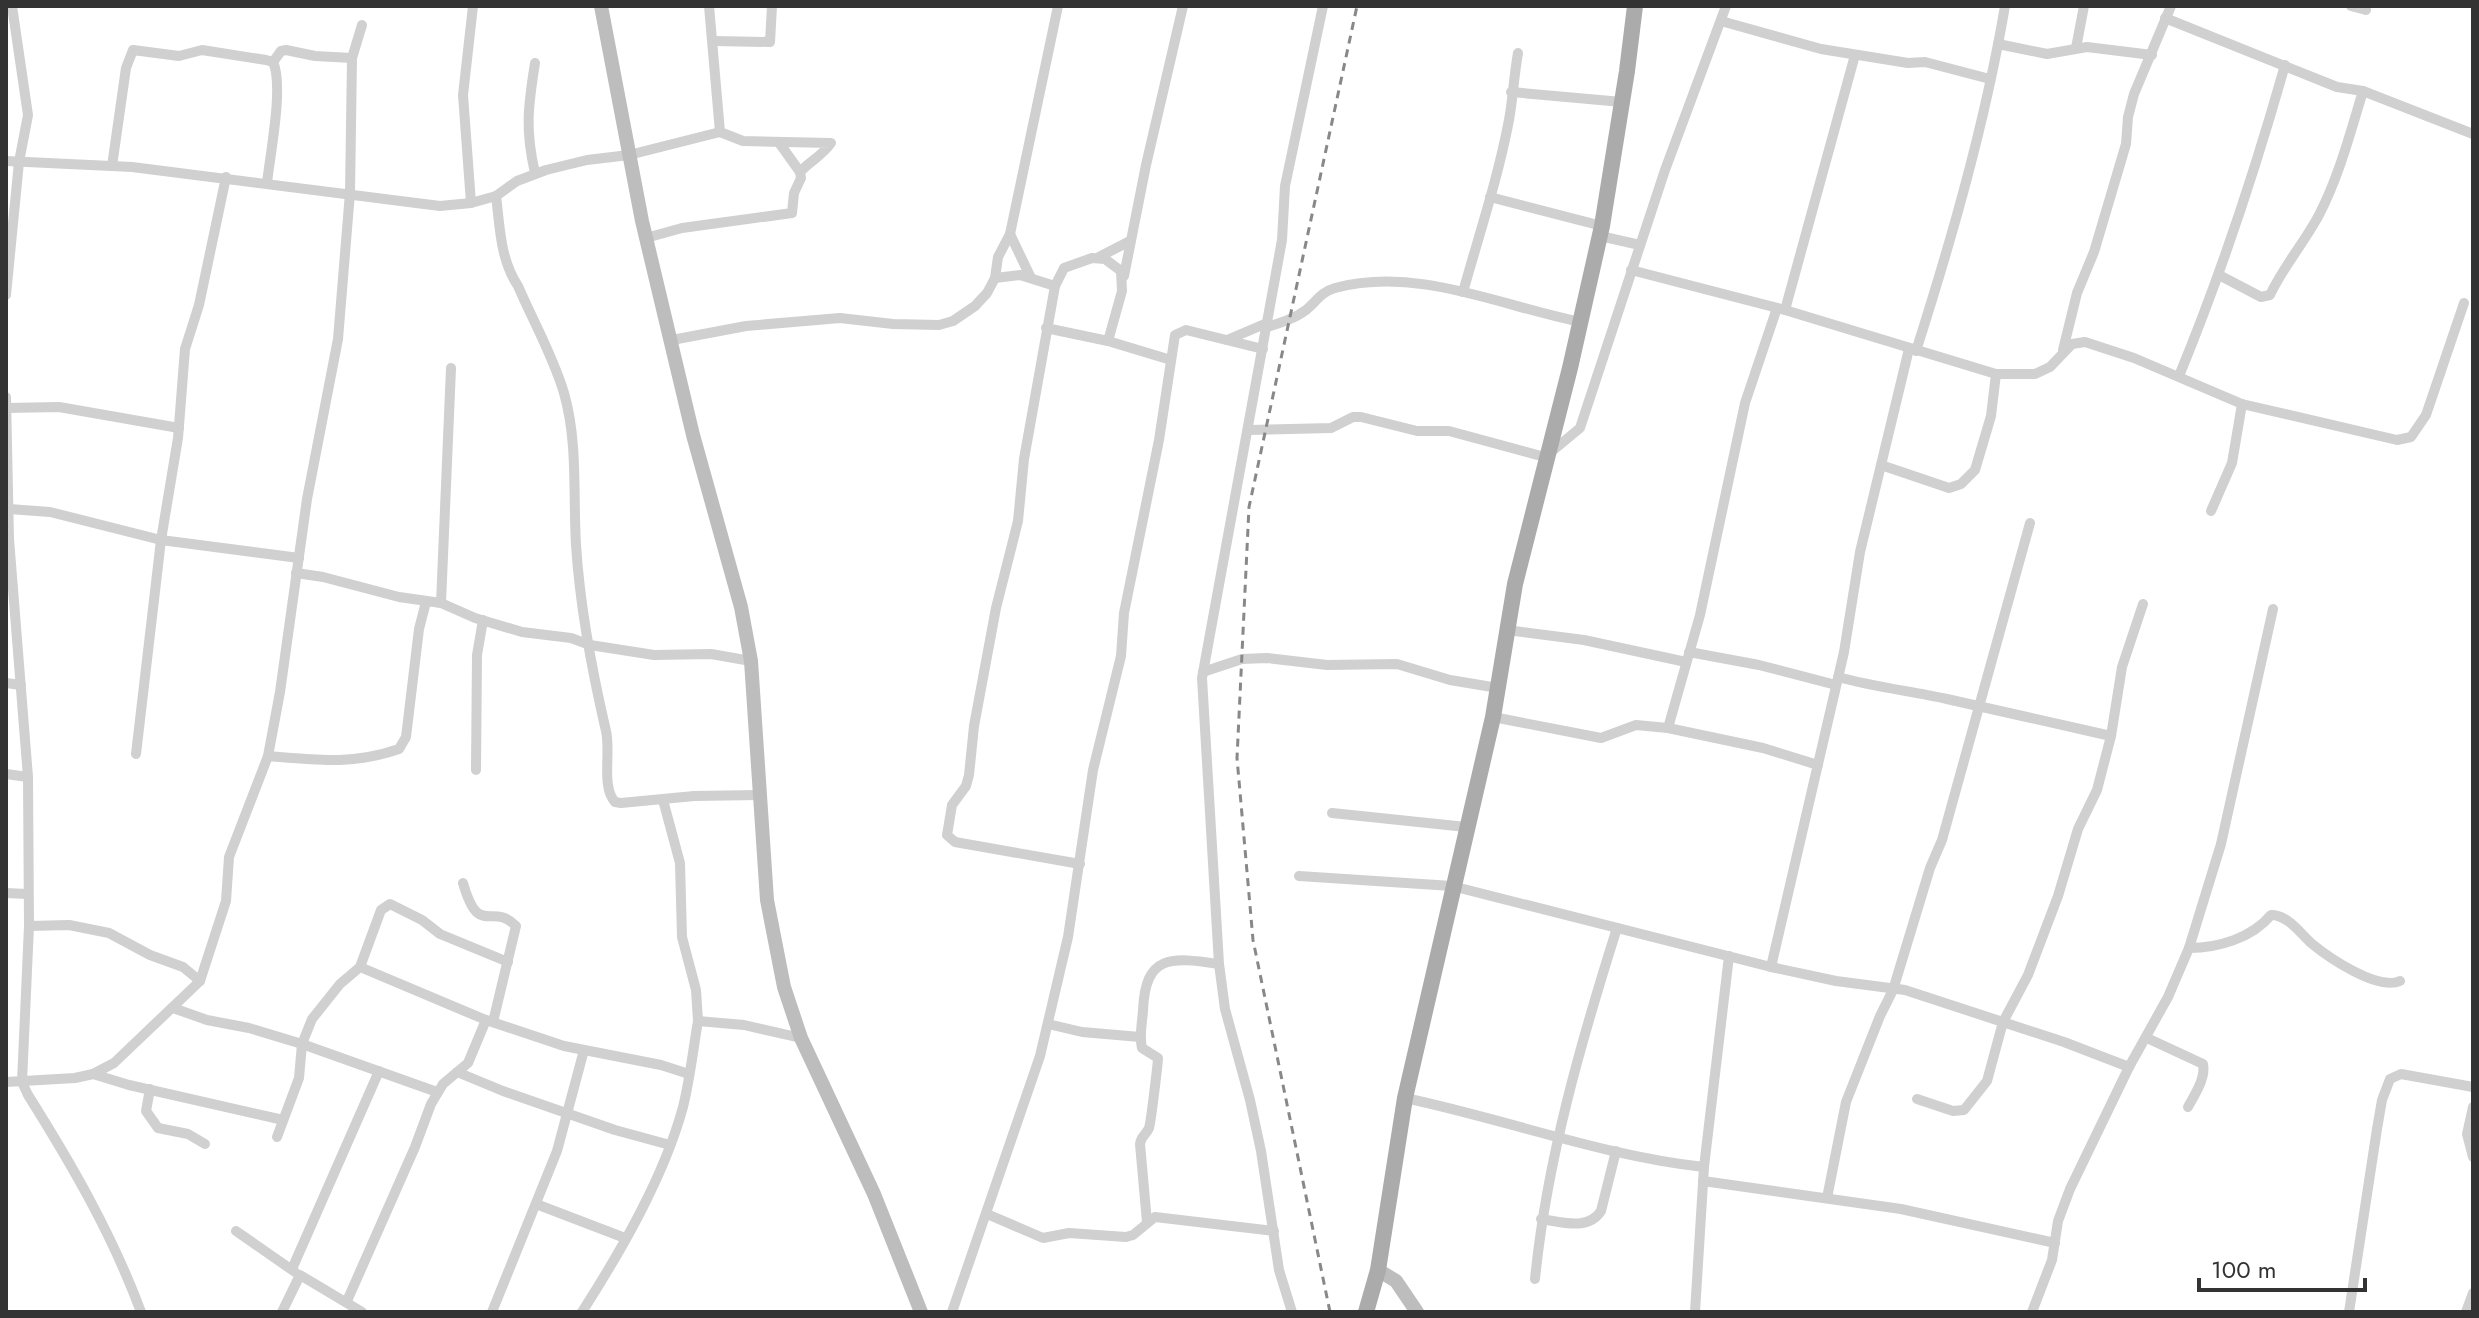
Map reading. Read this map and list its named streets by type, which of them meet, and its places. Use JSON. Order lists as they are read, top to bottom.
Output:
{
  "scale_bar": "100 m"
}
